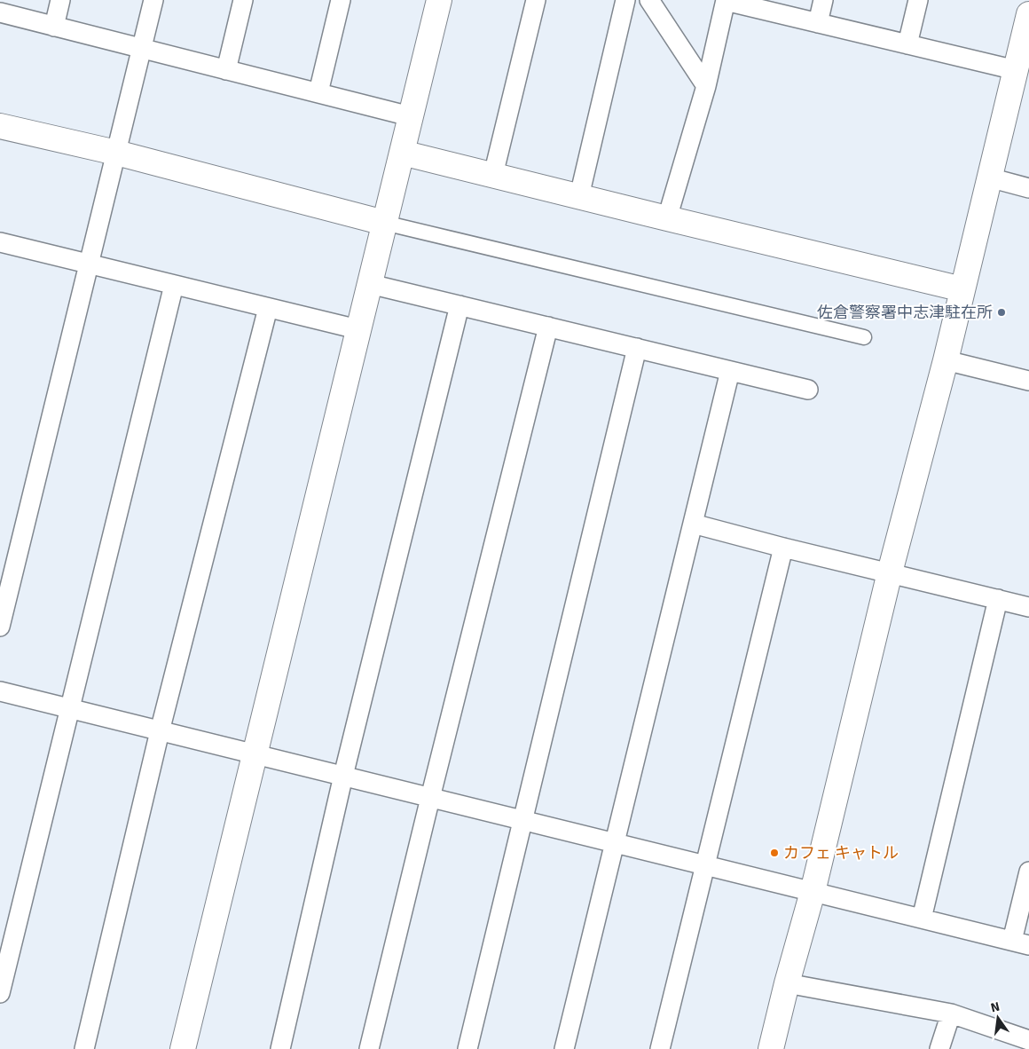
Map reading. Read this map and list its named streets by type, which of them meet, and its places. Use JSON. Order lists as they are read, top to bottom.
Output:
{
  "places": ["佐倉警察署中志津駐在所", "カフェ キャトル"],
  "north": "top"
}
